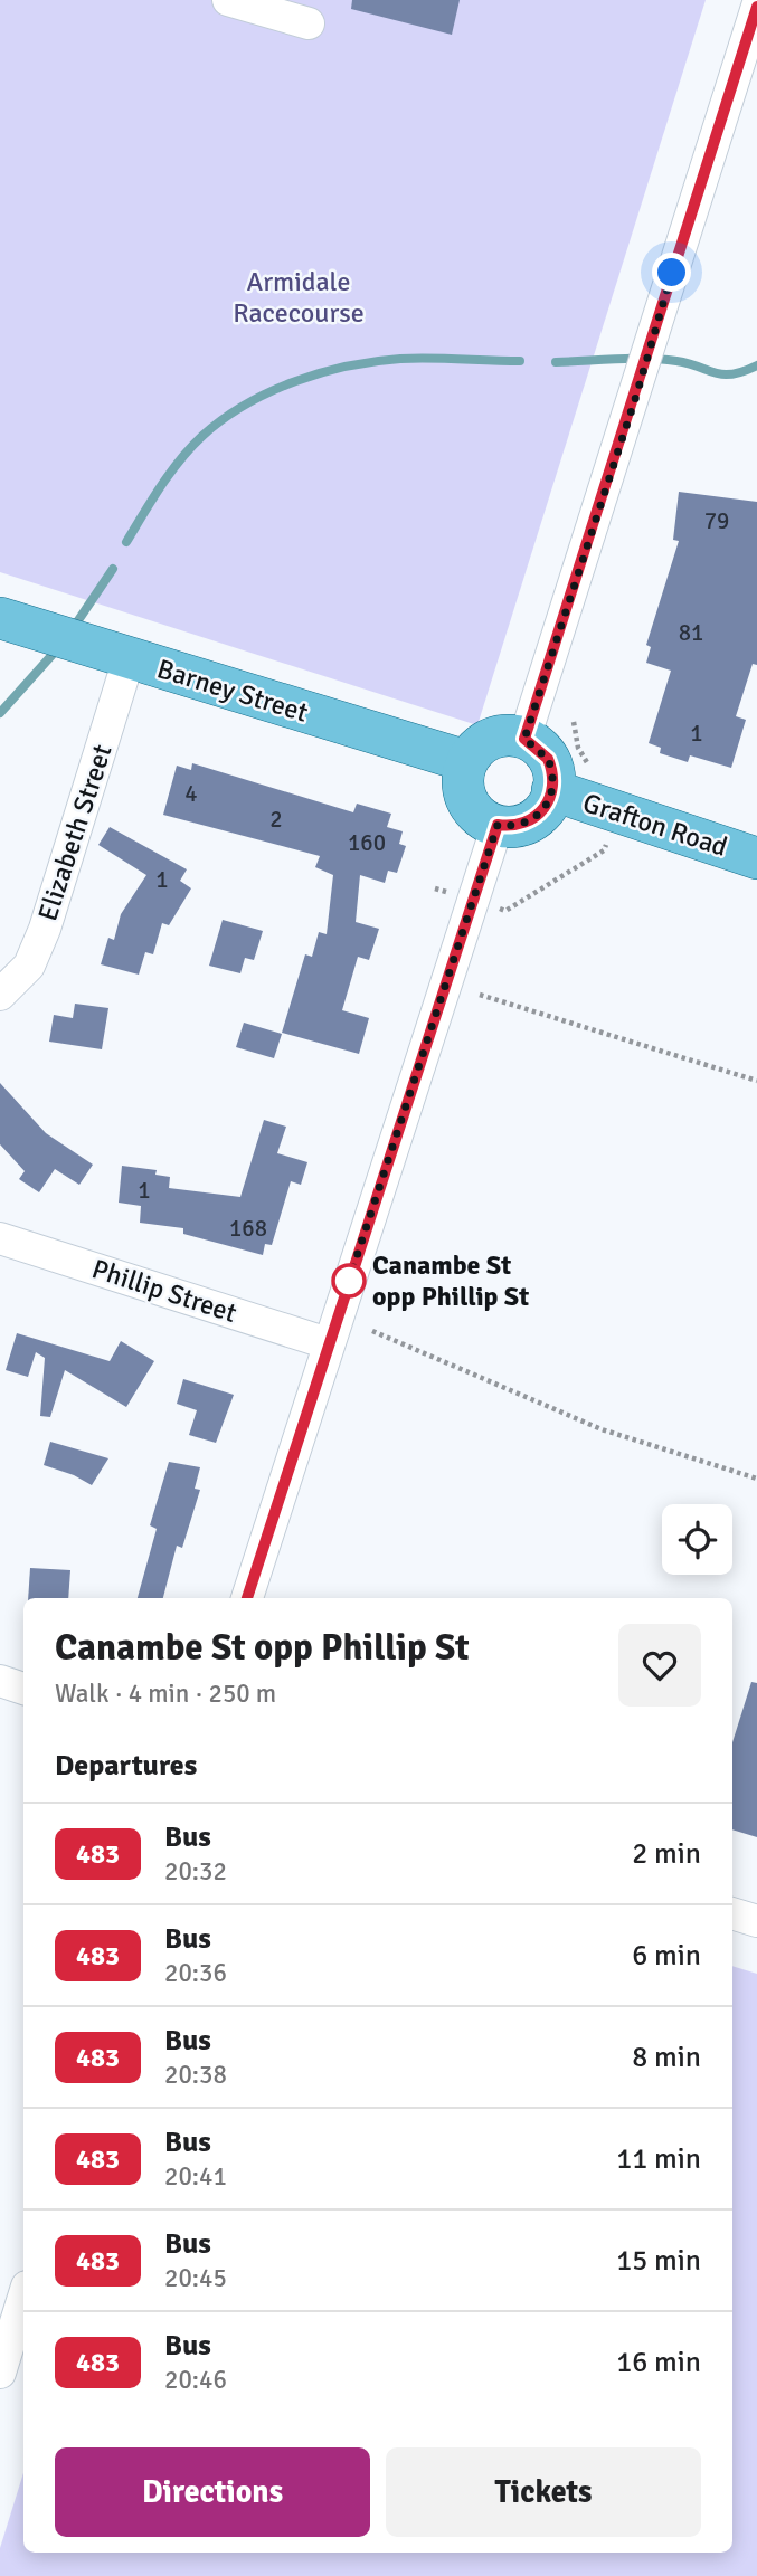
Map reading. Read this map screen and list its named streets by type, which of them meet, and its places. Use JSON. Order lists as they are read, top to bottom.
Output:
{
  "streets": {
    "main road": ["Barney Street", "Grafton Road"],
    "street": ["Elizabeth Street", "Phillip Street"]
  },
  "crossings": [
    ["Barney Street", "Grafton Road"],
    ["Barney Street", "Elizabeth Street"]
  ],
  "parks": ["Armidale Racecourse"],
  "places": ["Canambe St opp Phillip St"],
  "lines": ["bus line 483"],
  "house_numbers": [
    "79",
    "81",
    "1",
    "4",
    "2",
    "160",
    "1",
    "1",
    "168"
  ],
  "page": {
    "heading": [
      ["Canambe St opp Phillip St", "Walk · 4 min · 250 m"],
      "Departures"
    ],
    "list": [
      {
        "mark": "483",
        "name": "Bus",
        "note": "20:32",
        "value": "2 min"
      },
      {
        "mark": "483",
        "name": "Bus",
        "note": "20:36",
        "value": "6 min"
      },
      {
        "mark": "483",
        "name": "Bus",
        "note": "20:38",
        "value": "8 min"
      },
      {
        "mark": "483",
        "name": "Bus",
        "note": "20:41",
        "value": "11 min"
      },
      {
        "mark": "483",
        "name": "Bus",
        "note": "20:45",
        "value": "15 min"
      },
      {
        "mark": "483",
        "name": "Bus",
        "note": "20:46",
        "value": "16 min"
      }
    ],
    "buttons": ["Directions", "Tickets"]
  }
}
